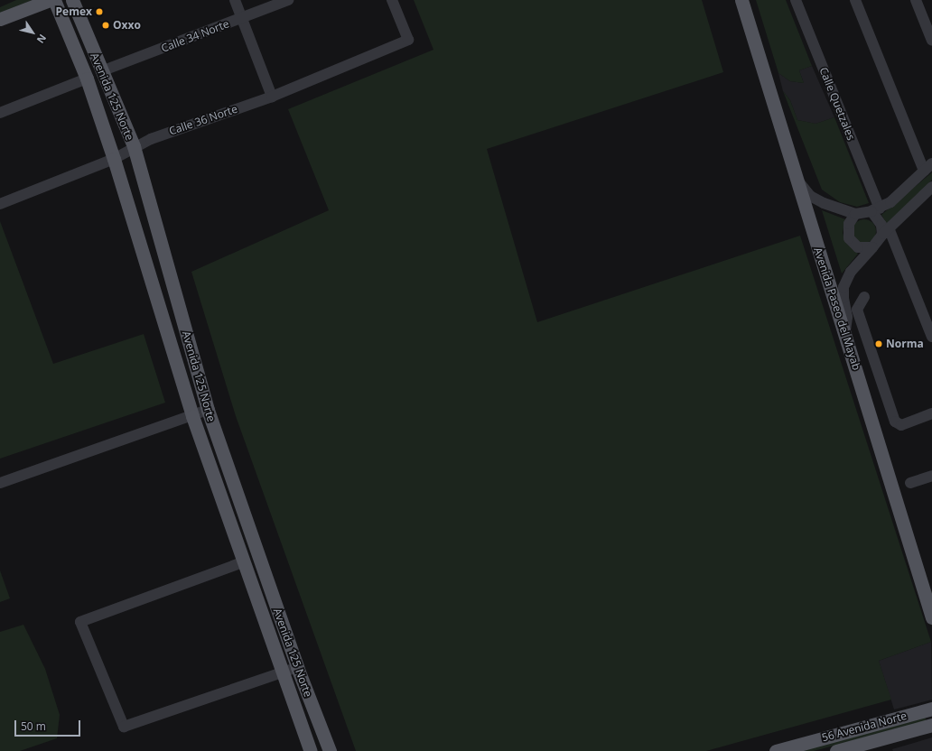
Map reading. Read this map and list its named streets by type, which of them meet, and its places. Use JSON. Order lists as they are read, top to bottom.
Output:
{
  "streets": {
    "main road": ["Avenida 125 Norte", "Avenida Paseo del Mayab", "56 Avenida Norte"],
    "street": ["Calle 34 Norte", "Calle Quetzales", "Calle 36 Norte"]
  },
  "crossings": [
    ["Calle 34 Norte", "Avenida 125 Norte"],
    ["Avenida 125 Norte", "Calle 36 Norte"]
  ],
  "places": ["Pemex", "Oxxo", "Norma"],
  "scale_bar": "50 m",
  "north": "bottom right"
}
